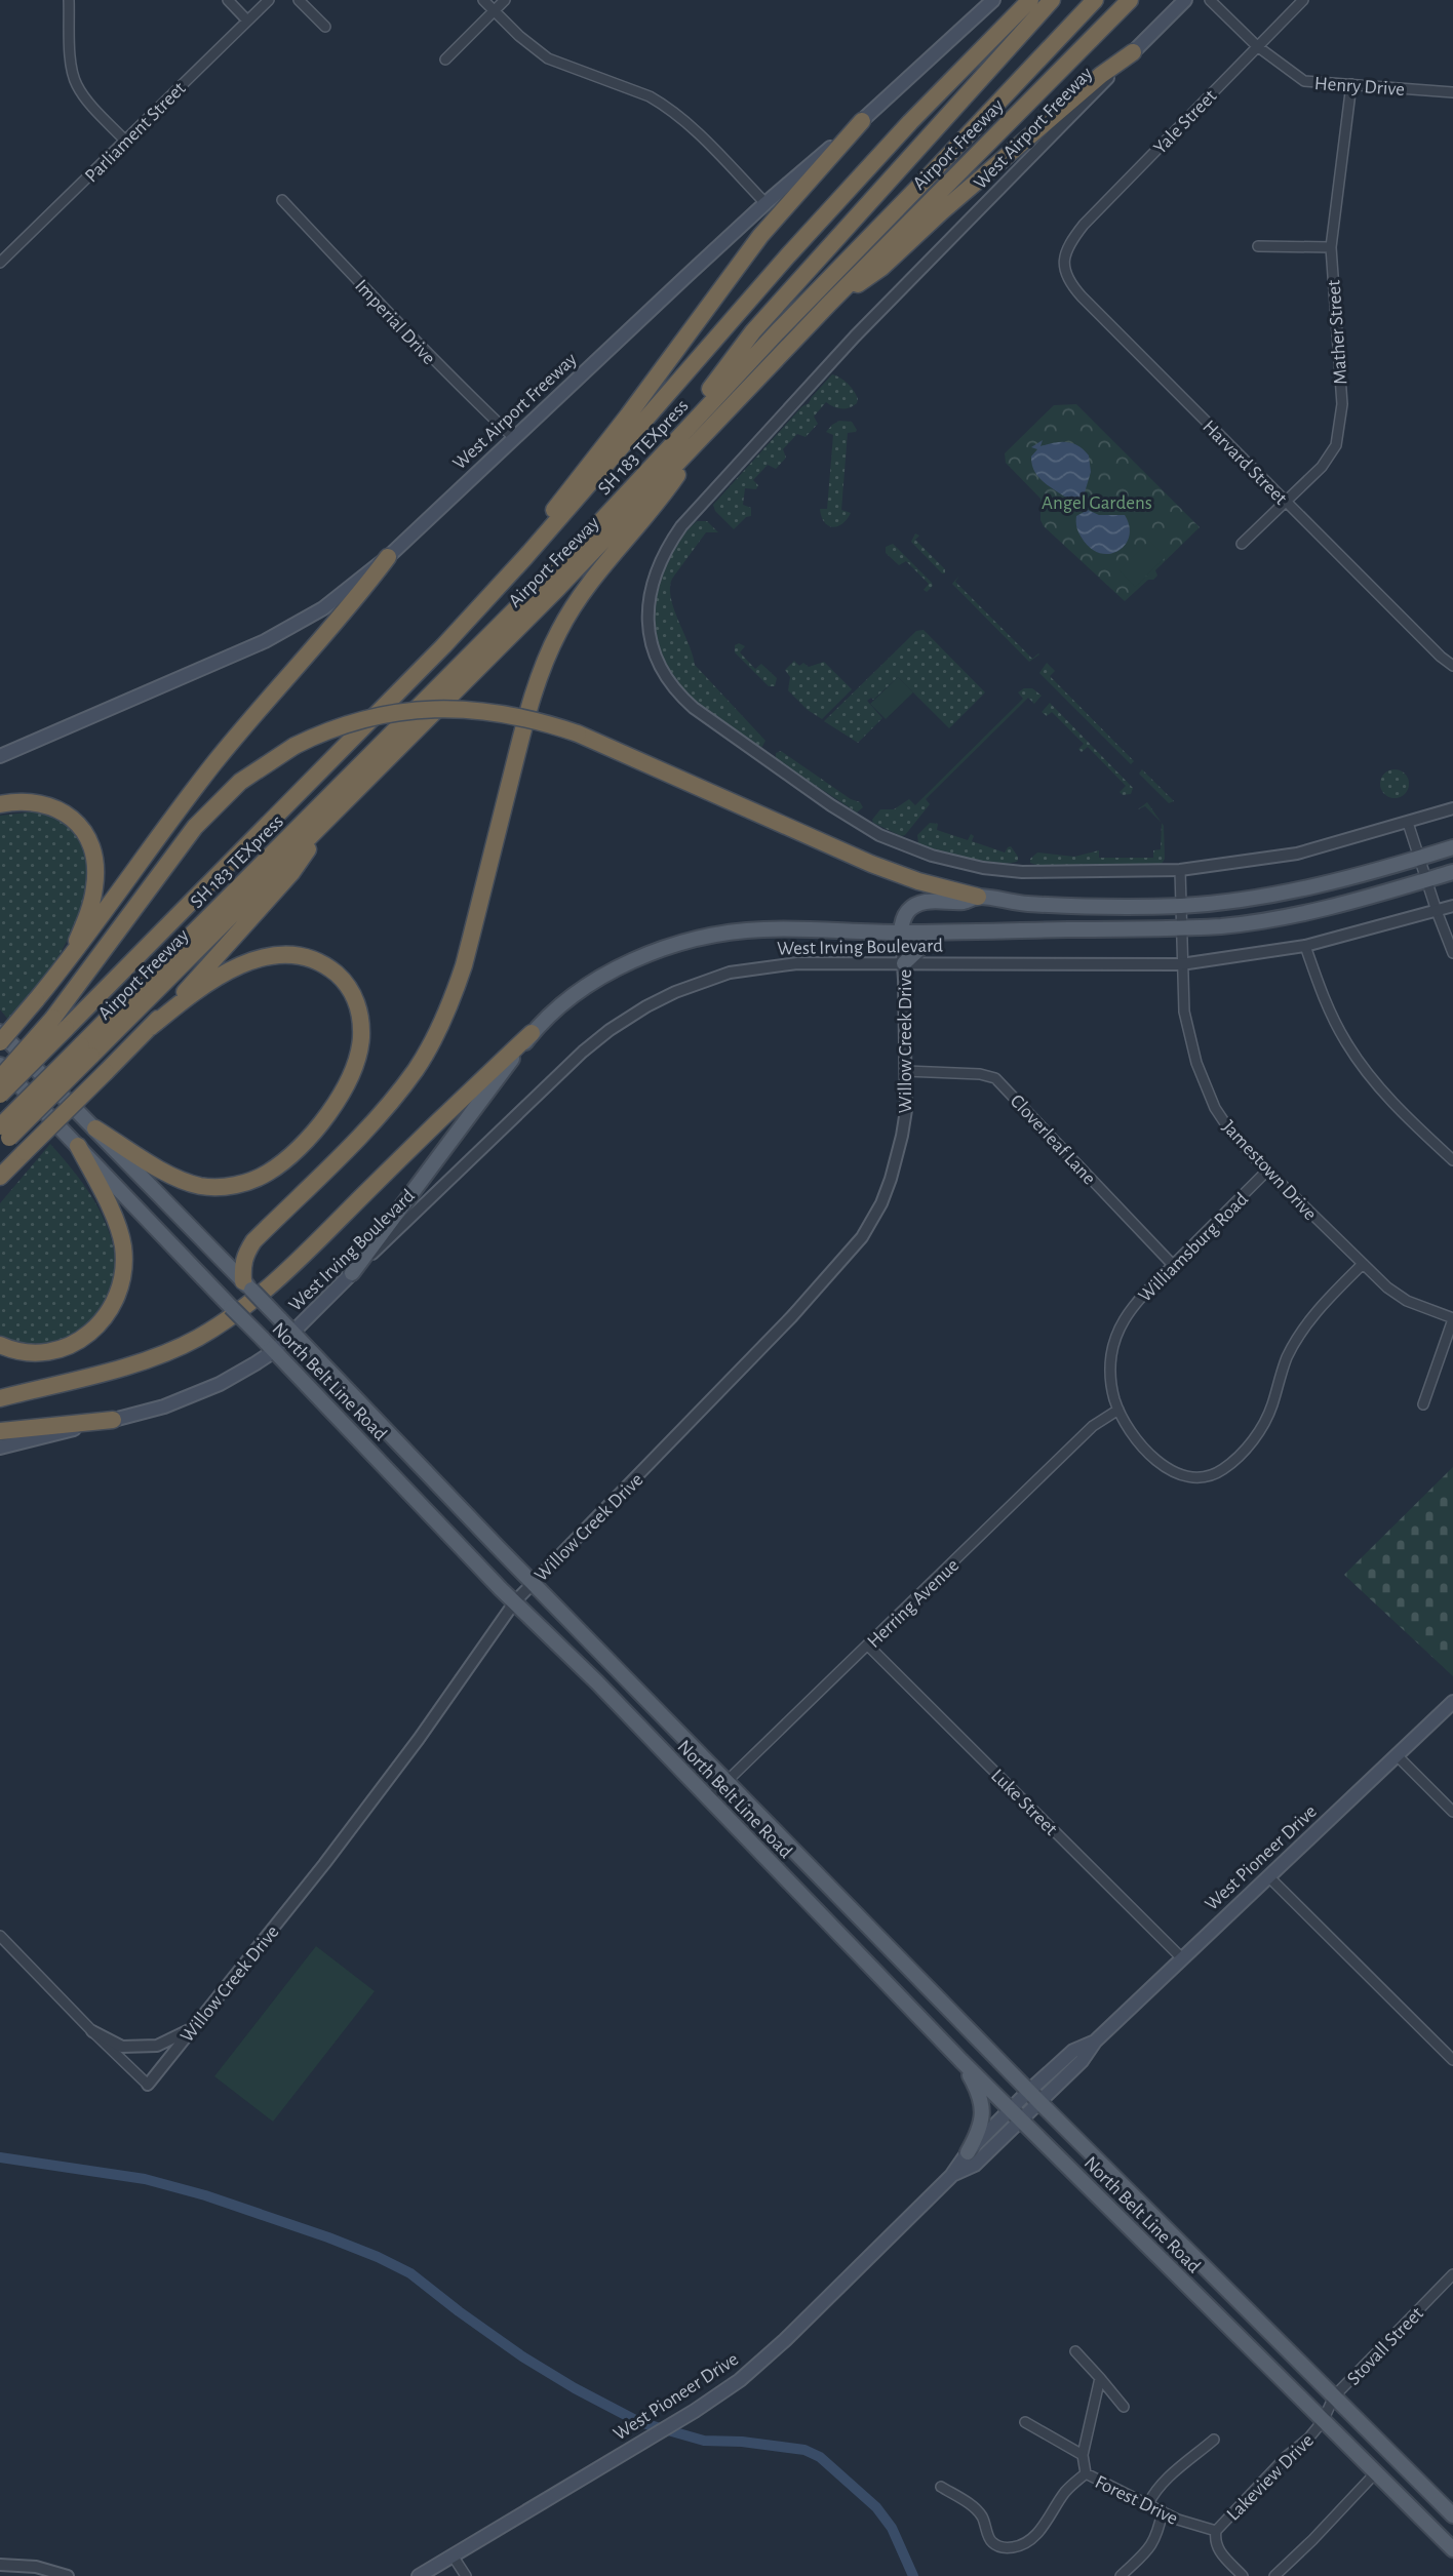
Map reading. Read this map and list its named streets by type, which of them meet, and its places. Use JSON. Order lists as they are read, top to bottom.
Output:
{
  "streets": {
    "highway": ["Airport Freeway", "SH 183 TEXpress"],
    "main road": [
      "West Airport Freeway",
      "West Irving Boulevard",
      "North Belt Line Road",
      "West Pioneer Drive"
    ],
    "street": [
      "Henry Drive",
      "Yale Street",
      "Parliament Street",
      "Imperial Drive",
      "Mather Street",
      "Harvard Street",
      "Willow Creek Drive",
      "Cloverleaf Lane",
      "Jamestown Drive",
      "Williamsburg Road",
      "Herring Avenue",
      "Luke Street",
      "Stovall Street",
      "Lakeview Drive",
      "Forest Drive"
    ]
  },
  "crossings": [
    ["Henry Drive", "Yale Street"],
    ["Henry Drive", "Mather Street"],
    ["Yale Street", "Harvard Street"],
    ["West Airport Freeway", "Imperial Drive"],
    ["West Airport Freeway", "Jamestown Drive"],
    ["Airport Freeway", "SH 183 TEXpress"],
    ["Mather Street", "Harvard Street"],
    ["West Irving Boulevard", "Willow Creek Drive"],
    ["West Irving Boulevard", "Jamestown Drive"],
    ["West Irving Boulevard", "North Belt Line Road"],
    ["Willow Creek Drive", "Cloverleaf Lane"],
    ["Willow Creek Drive", "North Belt Line Road"],
    ["Cloverleaf Lane", "Williamsburg Road"],
    ["Jamestown Drive", "Williamsburg Road"],
    ["Williamsburg Road", "Herring Avenue"],
    ["North Belt Line Road", "Herring Avenue"],
    ["North Belt Line Road", "West Pioneer Drive"],
    ["North Belt Line Road", "Stovall Street"],
    ["North Belt Line Road", "Lakeview Drive"],
    ["Herring Avenue", "Luke Street"],
    ["Luke Street", "West Pioneer Drive"],
    ["Stovall Street", "Lakeview Drive"],
    ["Lakeview Drive", "Forest Drive"]
  ],
  "parks": ["Angel Gardens"]
}
